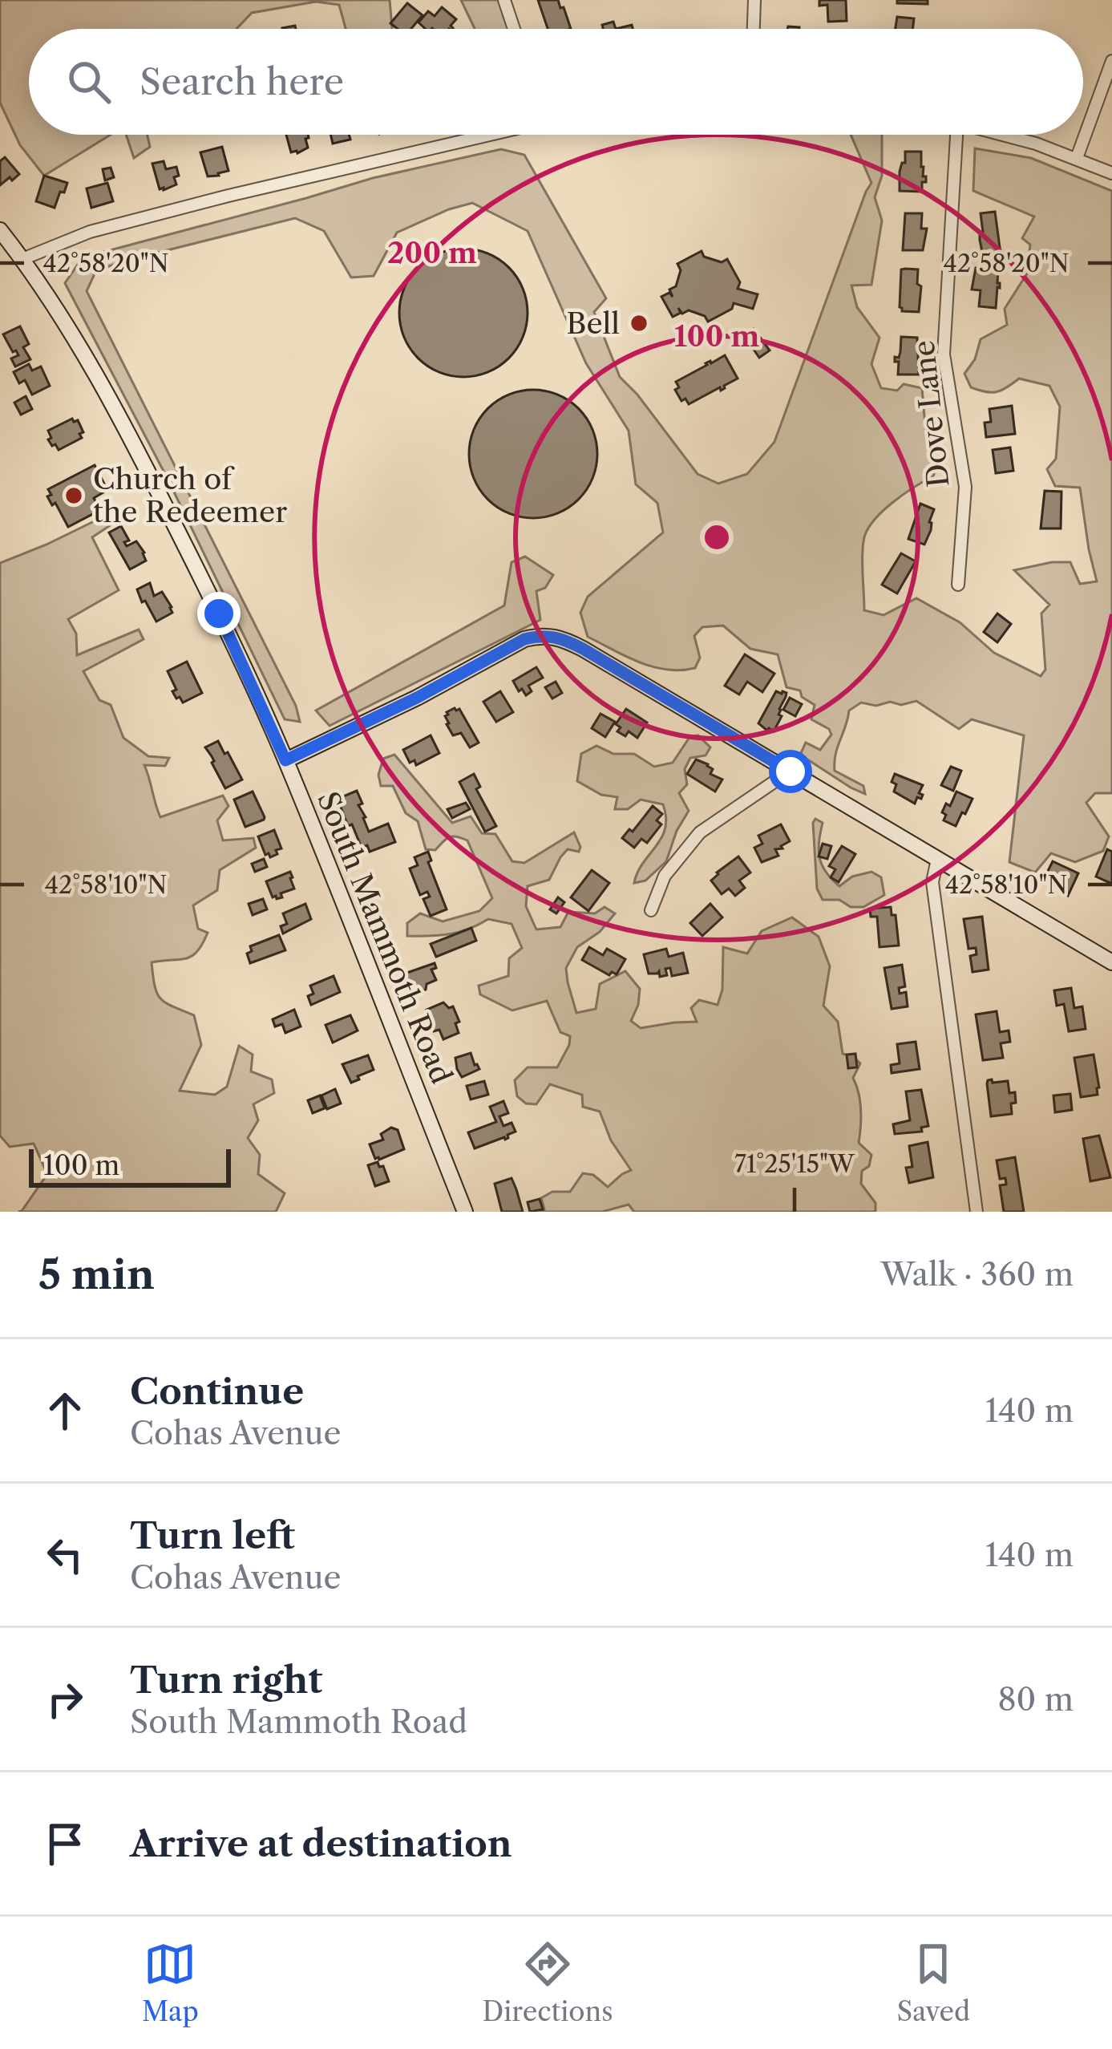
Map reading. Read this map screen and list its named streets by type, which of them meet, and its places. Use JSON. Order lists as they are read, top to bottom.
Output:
{
  "streets": {
    "main road": ["South Mammoth Road"],
    "street": ["Dove Lane"]
  },
  "places": ["Bell", "Church of the Redeemer"],
  "scale_bar": "100 m",
  "page": {
    "search": "Search here",
    "scale": "100 m",
    "heading": ["5 min", "Walk · 360 m"],
    "list": [
      ["Continue", "Cohas Avenue", "140 m"],
      ["Turn left", "Cohas Avenue", "140 m"],
      ["Turn right", "South Mammoth Road", "80 m"],
      "Arrive at destination"
    ],
    "nav": ["Map", "Directions", "Saved"]
  },
  "coordinates": ["42°58'20\"N", "42°58'10\"N", "71°25'15\"W"],
  "rings": ["200 m", "100 m"]
}
